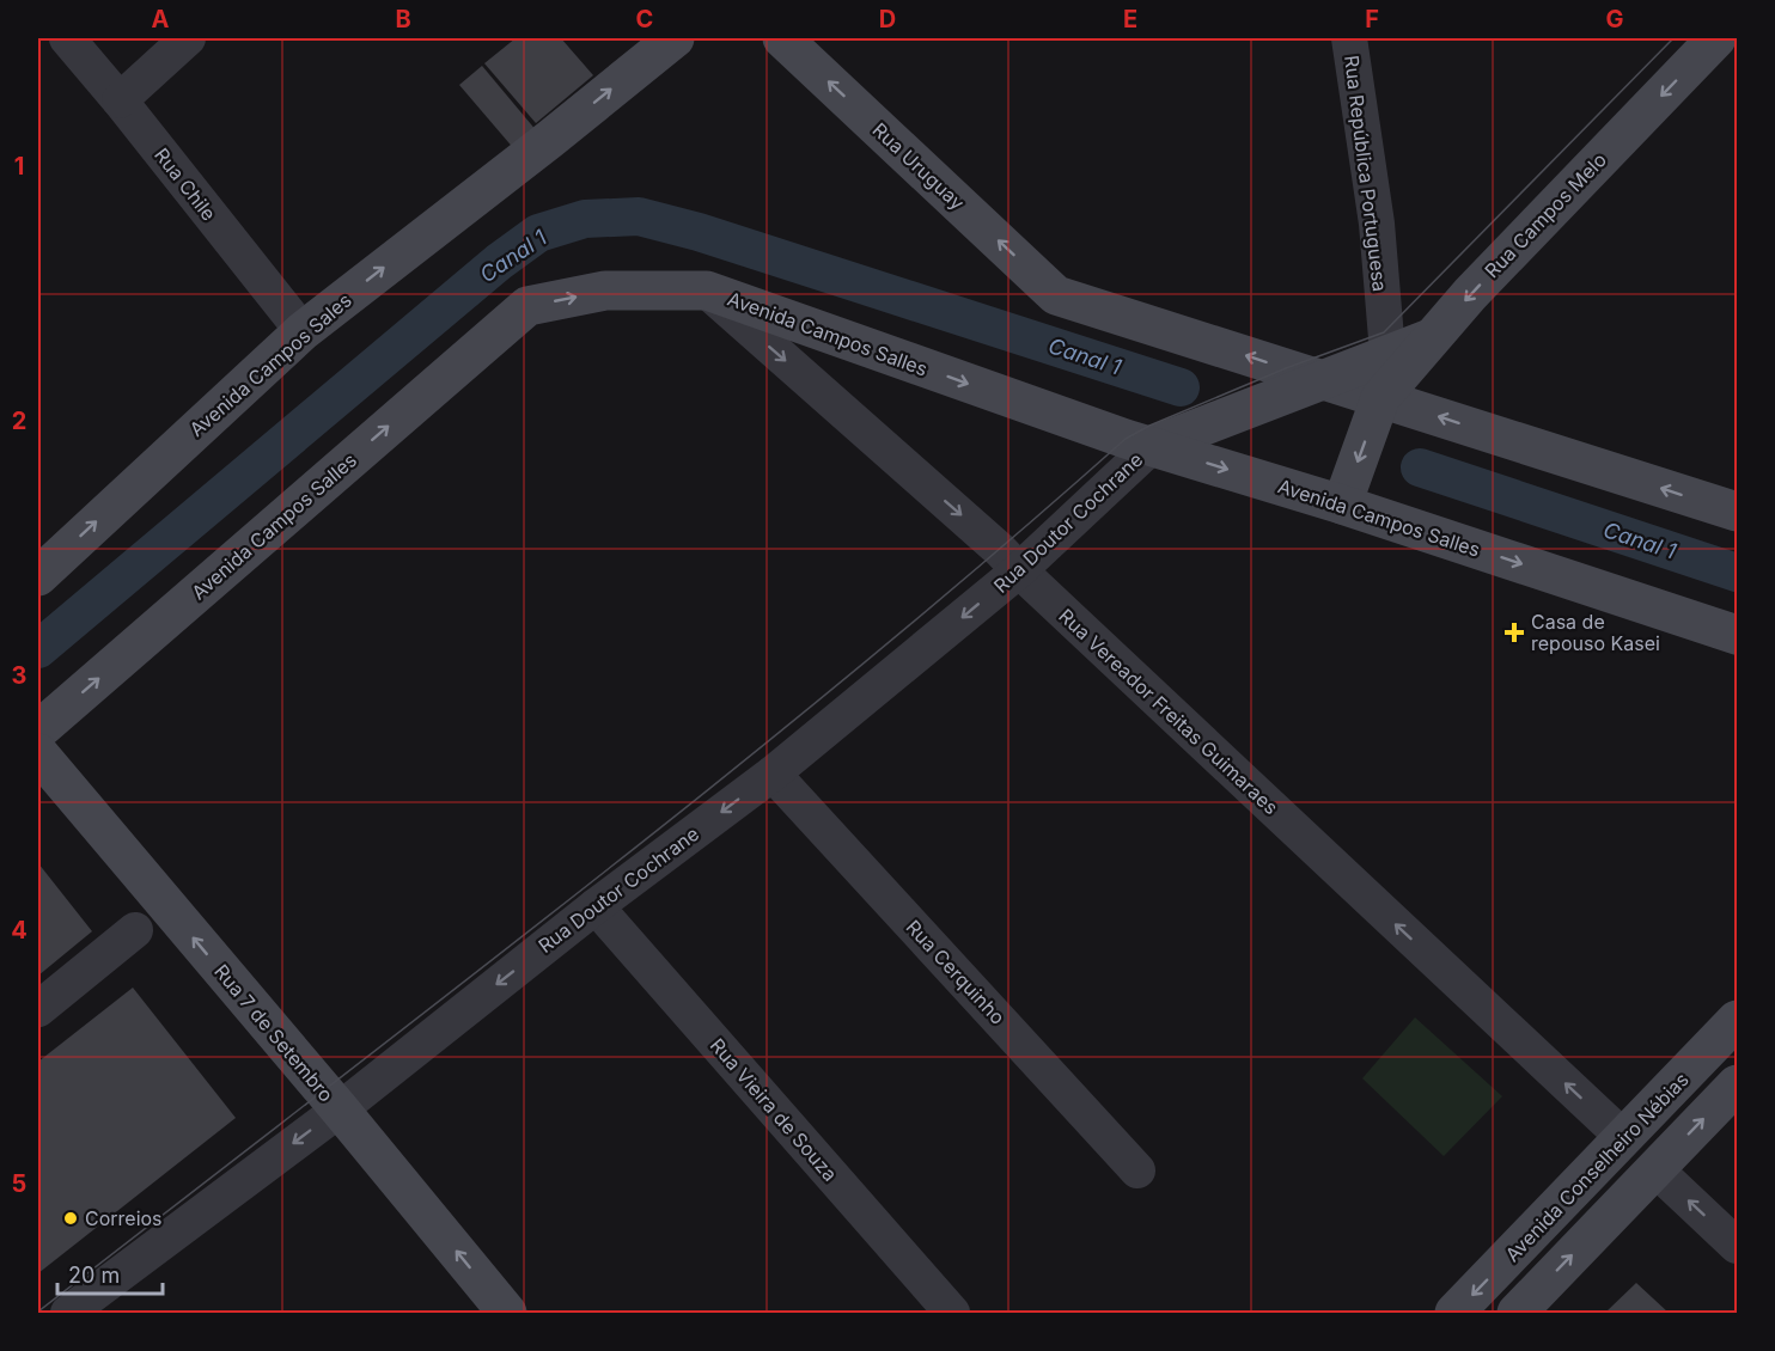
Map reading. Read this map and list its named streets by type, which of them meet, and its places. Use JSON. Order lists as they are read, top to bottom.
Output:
{
  "streets": {
    "street": [
      "Rua Uruguay",
      "Rua República Portuguesa",
      "Rua Chile",
      "Rua Campos Melo",
      "Avenida Campos Salles",
      "Avenida Campos Sales",
      "Rua Doutor Cochrane",
      "Rua Vereador Freitas Guimaraes",
      "Rua Cerquinho",
      "Rua 7 de Setembro",
      "Rua Vieira de Souza",
      "Avenida Conselheiro Nébias"
    ]
  },
  "crossings": [
    ["Rua Chile", "Avenida Campos Sales"],
    ["Avenida Campos Salles", "Rua Doutor Cochrane"],
    ["Avenida Campos Salles", "Rua Vereador Freitas Guimaraes"],
    ["Rua Doutor Cochrane", "Rua Vereador Freitas Guimaraes"],
    ["Rua Doutor Cochrane", "Rua Cerquinho"],
    ["Rua Doutor Cochrane", "Rua 7 de Setembro"],
    ["Rua Doutor Cochrane", "Rua Vieira de Souza"],
    ["Rua Vereador Freitas Guimaraes", "Avenida Conselheiro Nébias"]
  ],
  "one_way": [
    "Rua Uruguay",
    "Rua Campos Melo",
    "Avenida Campos Sales",
    "Rua Doutor Cochrane",
    "Rua 7 de Setembro"
  ],
  "water": ["Canal 1"],
  "places": {
    "health": ["Casa de repouso Kasei"],
    "other": ["Correios"]
  },
  "scale_bar": "20 m",
  "grid": {
    "columns": [
      "A",
      "B",
      "C",
      "D",
      "E",
      "F",
      "G"
    ],
    "rows": [
      "1",
      "2",
      "3",
      "4",
      "5"
    ]
  }
}
